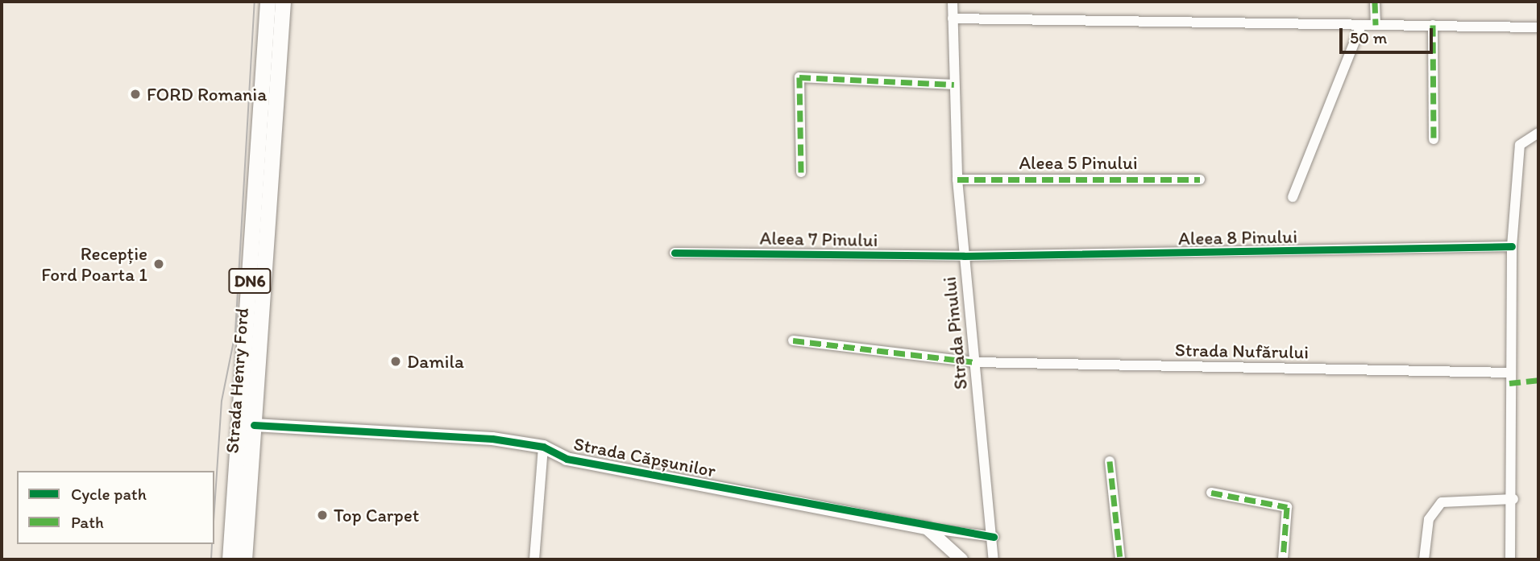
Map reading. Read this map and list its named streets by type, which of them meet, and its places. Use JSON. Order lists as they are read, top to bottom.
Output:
{
  "streets": {
    "main road": ["DN6", "Strada Henry Ford"],
    "street": [
      "Aleea 5 Pinului",
      "Aleea 8 Pinului",
      "Aleea 7 Pinului",
      "Strada Pinului",
      "Strada Nufărului",
      "Strada Căpșunilor"
    ]
  },
  "crossings": [
    ["Aleea 5 Pinului", "Strada Pinului"],
    ["Aleea 8 Pinului", "Aleea 7 Pinului"],
    ["Aleea 8 Pinului", "Strada Pinului"],
    ["Aleea 7 Pinului", "Strada Pinului"],
    ["Strada Pinului", "Strada Nufărului"],
    ["Strada Henry Ford", "Strada Căpșunilor"]
  ],
  "places": [
    "FORD Romania",
    "Recepție Ford Poarta 1",
    "Damila",
    "Top Carpet"
  ],
  "legend": ["Cycle path", "Path"],
  "scale_bar": "50 m"
}
